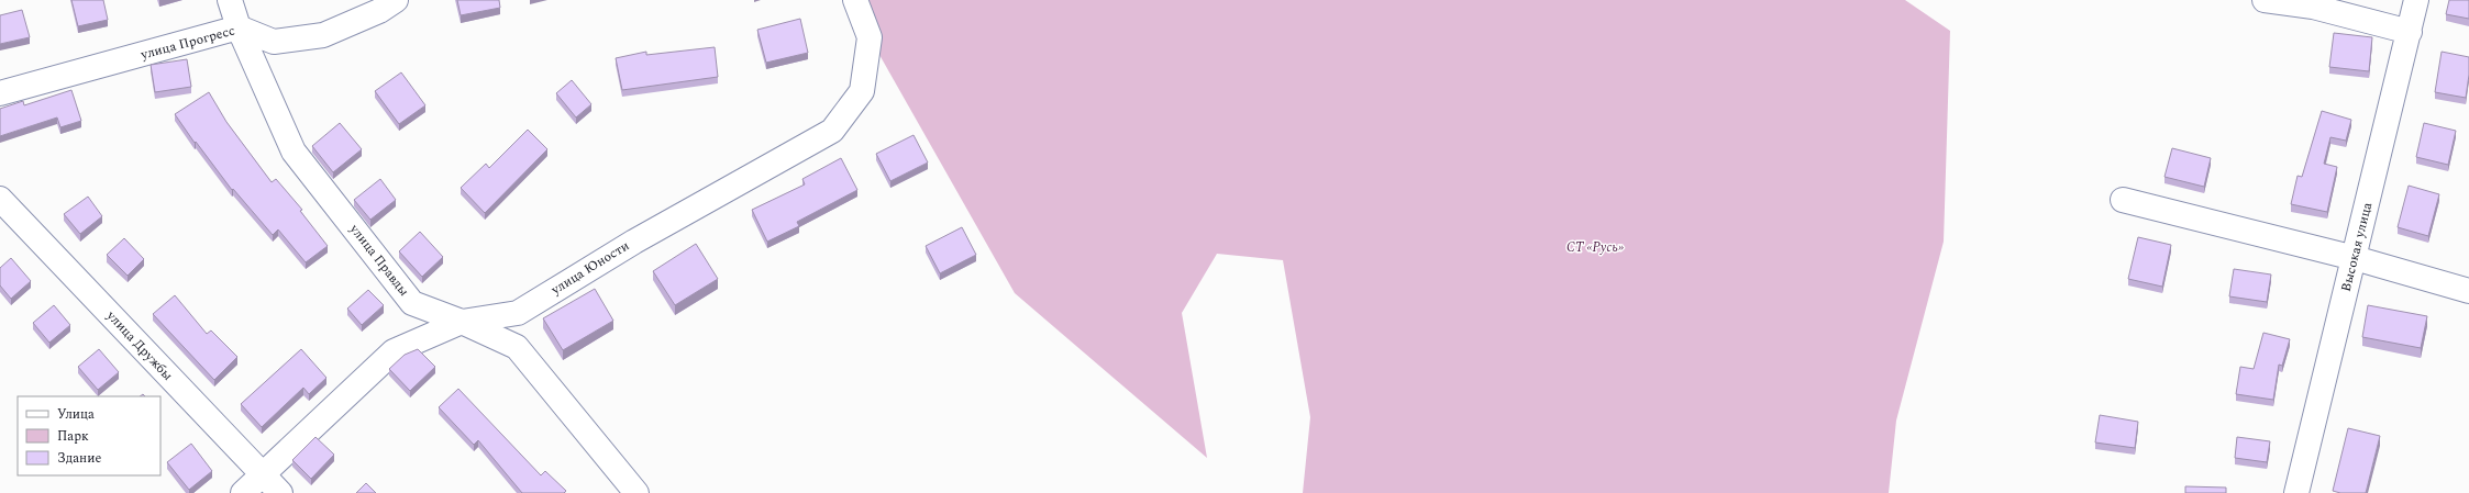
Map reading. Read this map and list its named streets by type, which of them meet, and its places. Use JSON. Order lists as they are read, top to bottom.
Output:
{
  "streets": {
    "street": [
      "улица Прогресс",
      "Высокая улица",
      "улица Правды",
      "улица Юности",
      "улица Дружбы"
    ]
  },
  "crossings": [
    ["улица Прогресс", "улица Правды"],
    ["улица Правды", "улица Юности"],
    ["улица Юности", "улица Дружбы"]
  ],
  "parks": ["СТ «Русь»"],
  "legend": ["Улица", "Парк", "Здание"]
}
